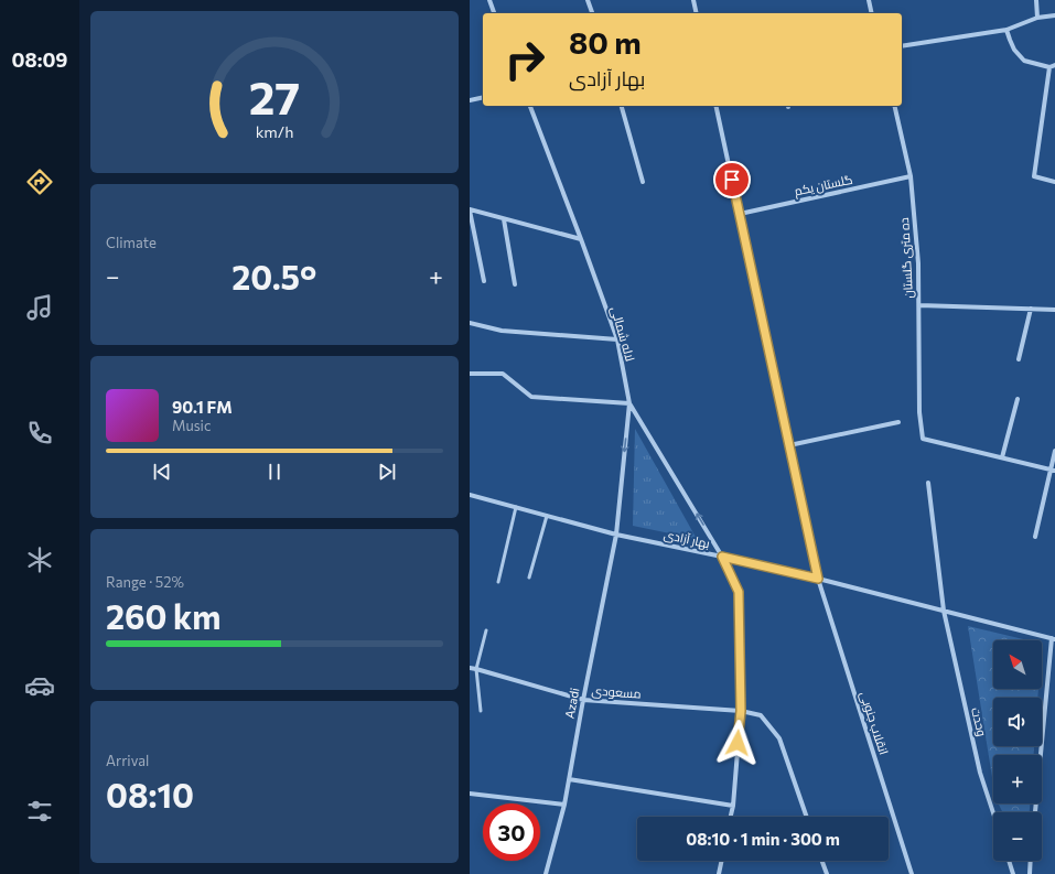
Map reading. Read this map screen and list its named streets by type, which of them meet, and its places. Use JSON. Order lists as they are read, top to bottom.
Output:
{
  "streets": {
    "street": [
      "گلستان یکم",
      "ده متری گلستان",
      "لاله شمالی",
      "بهار آزادی",
      "مسعودی",
      "Azadi",
      "وحدت",
      "انقلاب جنوبی"
    ]
  },
  "crossings": [
    ["گلستان یکم", "ده متری گلستان"],
    ["گلستان یکم", "انقلاب جنوبی"],
    ["لاله شمالی", "بهار آزادی"],
    ["لاله شمالی", "مسعودی"],
    ["لاله شمالی", "Azadi"],
    ["بهار آزادی", "Azadi"],
    ["بهار آزادی", "وحدت"],
    ["بهار آزادی", "انقلاب جنوبی"],
    ["مسعودی", "Azadi"]
  ],
  "north": "top left",
  "page": {
    "tabs": "08:09",
    "turn": ["80 m", "بهار آزادی"],
    "tile": [
      "Climate",
      ["Range · 52%", "260 km"],
      ["Arrival", "08:10"]
    ],
    "heat": ["−", "20.5°", "+"],
    "song": ["90.1 FM", "Music"],
    "map_buttons": ["+", "−"],
    "limit": "30",
    "trip": "08:10 · 1 min · 300 m",
    "gauge": ["27", "km/h"]
  }
}
